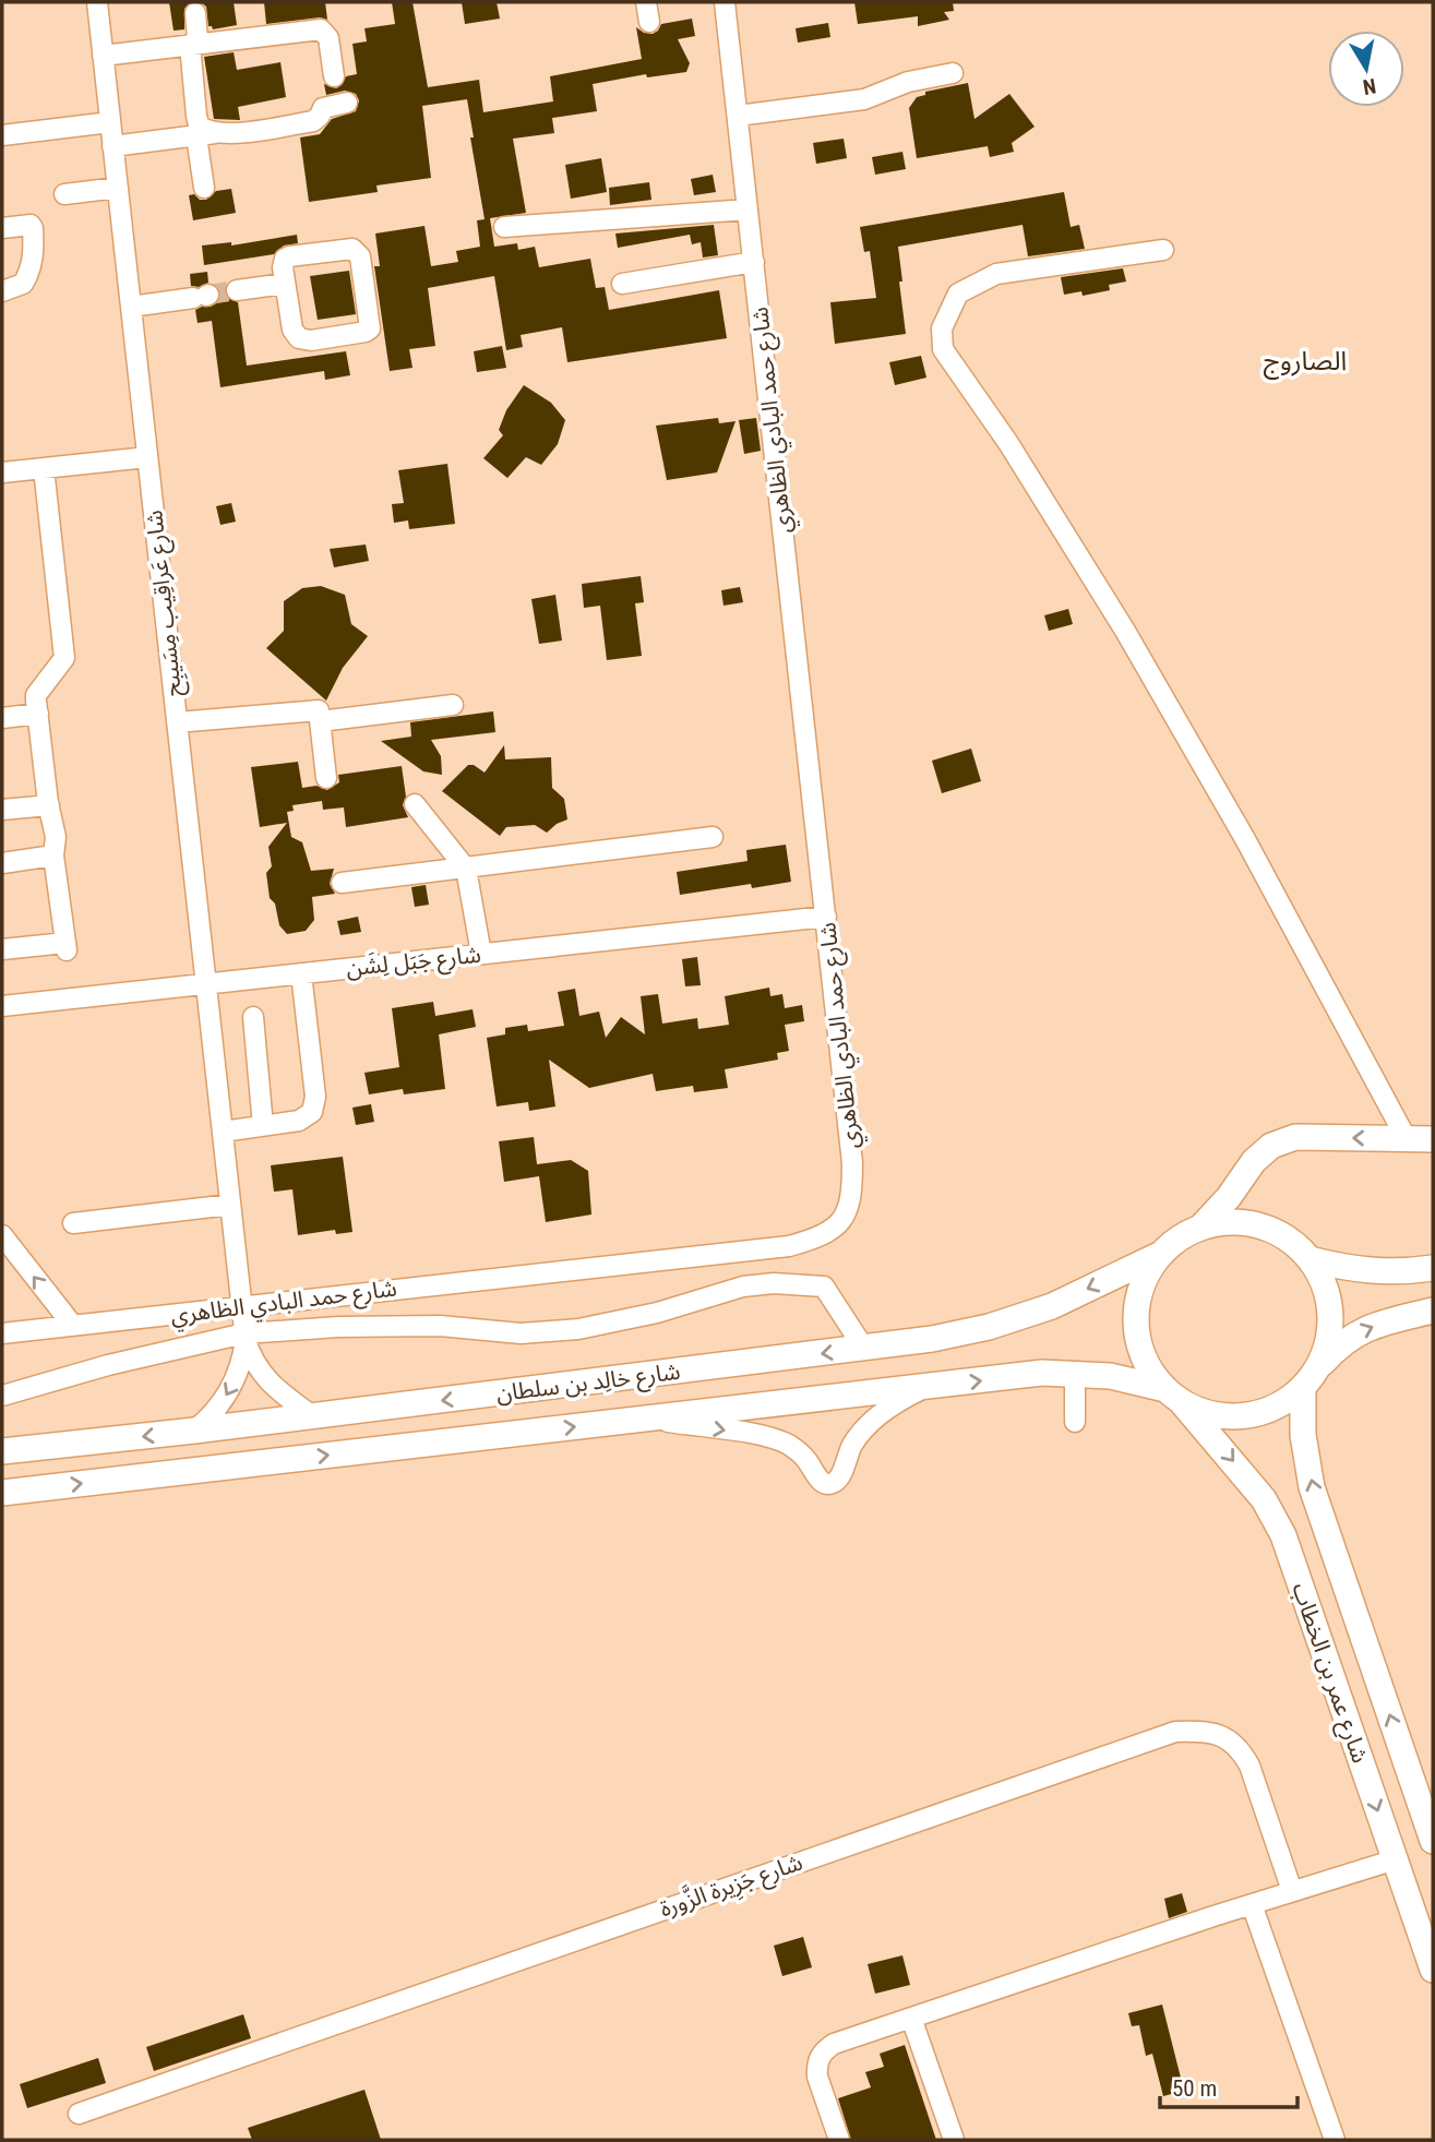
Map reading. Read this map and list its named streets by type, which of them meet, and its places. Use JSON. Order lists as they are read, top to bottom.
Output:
{
  "streets": {
    "main road": ["شارع خالِد بن سلطان", "شارع عمر بن الخطاب"],
    "street": [
      "شارع حمد البادي الظاهري",
      "شارع عَراقِيب مِسَيبِح",
      "شارع جَبَل لِشَن",
      "شارع جَزِيرة الزَّورة"
    ]
  },
  "crossings": [
    ["شارع حمد البادي الظاهري", "شارع عَراقِيب مِسَيبِح"],
    ["شارع حمد البادي الظاهري", "شارع جَبَل لِشَن"],
    ["شارع عَراقِيب مِسَيبِح", "شارع جَبَل لِشَن"],
    ["شارع عَراقِيب مِسَيبِح", "شارع خالِد بن سلطان"],
    ["شارع خالِد بن سلطان", "شارع عمر بن الخطاب"]
  ],
  "districts": ["الصاروج"],
  "scale_bar": "50 m",
  "north": "bottom"
}
